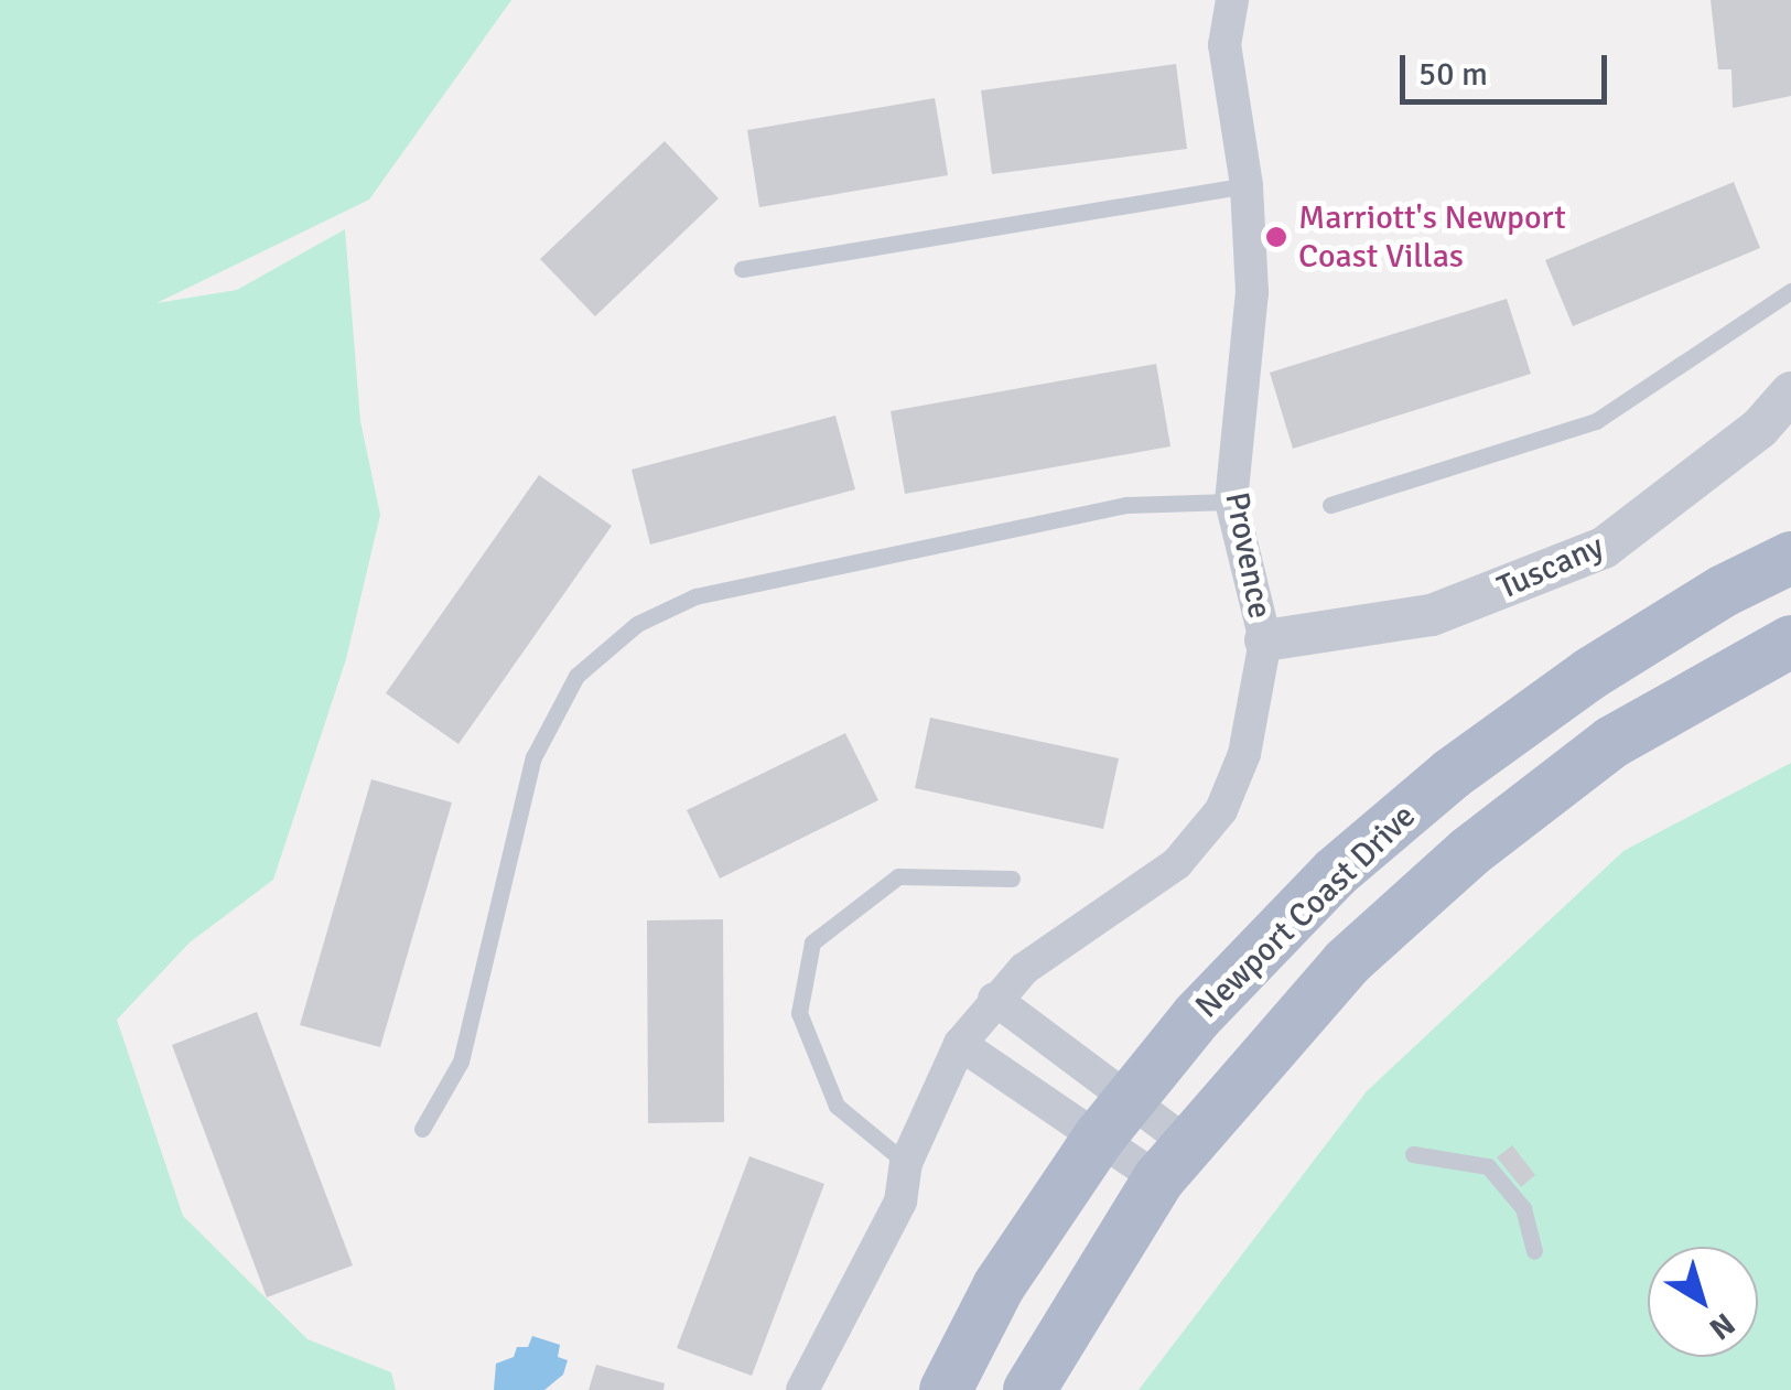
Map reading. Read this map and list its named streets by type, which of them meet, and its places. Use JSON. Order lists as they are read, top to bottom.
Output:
{
  "streets": {
    "main road": ["Newport Coast Drive"],
    "street": ["Provence", "Tuscany"]
  },
  "crossings": [
    ["Provence", "Tuscany"]
  ],
  "places": ["Marriott's Newport Coast Villas"],
  "scale_bar": "50 m",
  "north": "bottom right"
}
